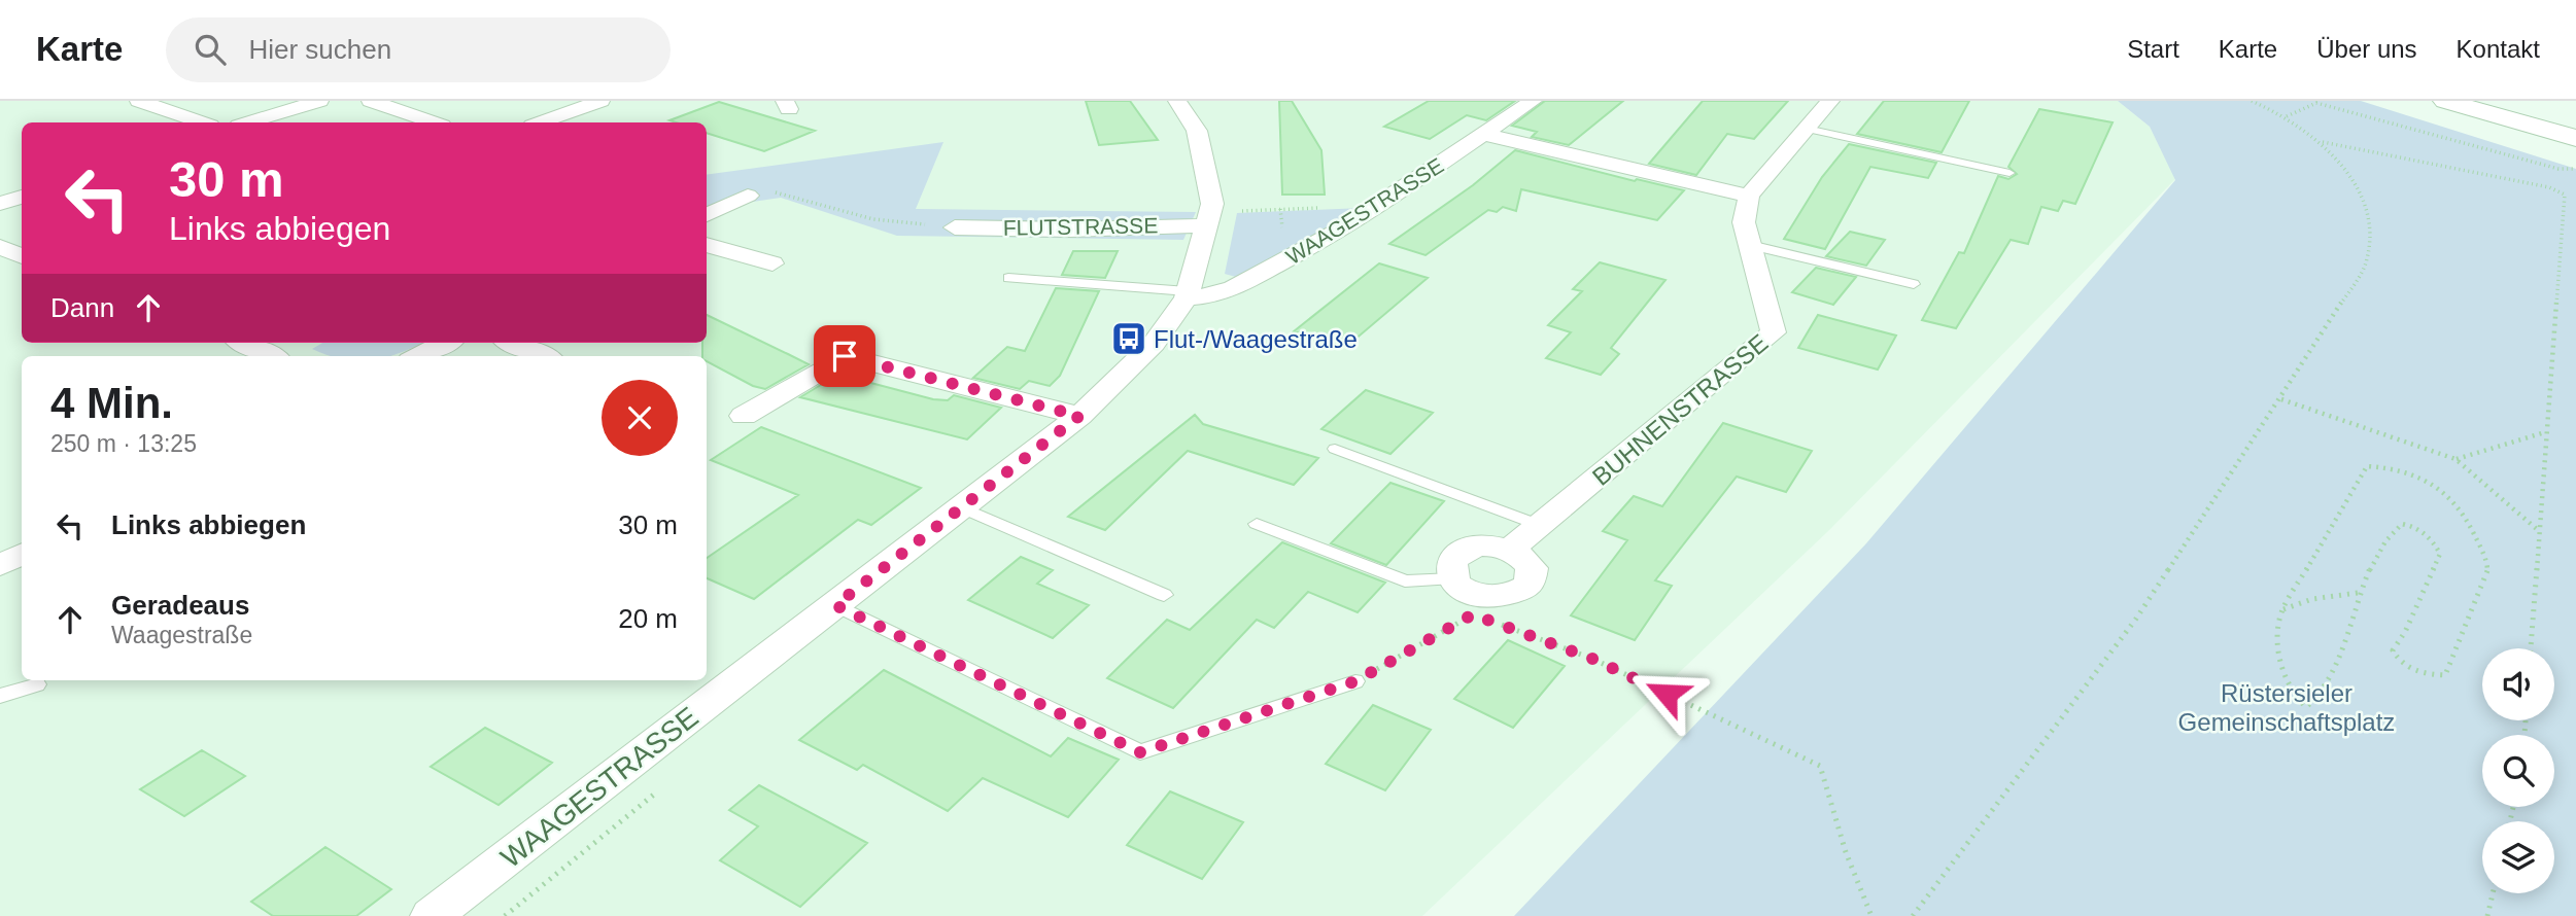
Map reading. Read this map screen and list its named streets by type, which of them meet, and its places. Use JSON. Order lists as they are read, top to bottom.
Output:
{
  "streets": {
    "street": ["WAAGESTRASSE", "FLUTSTRASSE", "BUHNENSTRASSE"]
  },
  "crossings": [
    ["WAAGESTRASSE", "FLUTSTRASSE"]
  ],
  "parks": ["Rüstersieler Gemeinschaftsplatz"],
  "places": {
    "bus stop": ["Flut-/Waagestraße"]
  },
  "page": {
    "header": "Karte",
    "search": "Hier suchen",
    "nav": [
      "Start",
      "Karte",
      "Über uns",
      "Kontakt"
    ],
    "turn": ["30 m", "Links abbiegen"],
    "then": "Dann",
    "heading": ["4 Min.", "250 m · 13:25"],
    "list": [
      {
        "name": "Links abbiegen",
        "value": "30 m"
      },
      {
        "name": "Geradeaus",
        "note": "Waagestraße",
        "value": "20 m"
      }
    ]
  }
}
